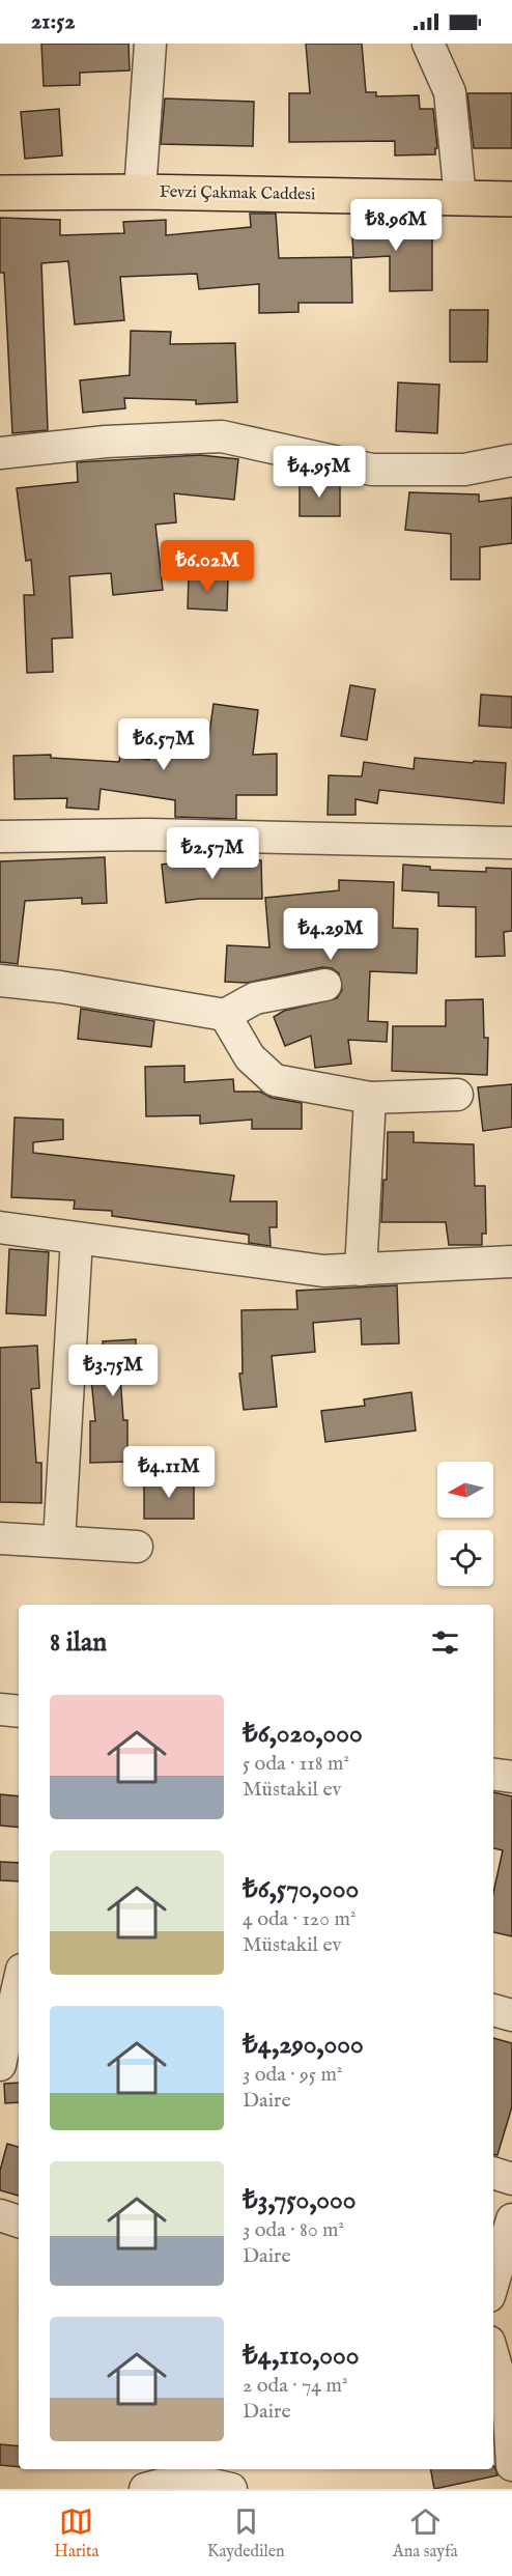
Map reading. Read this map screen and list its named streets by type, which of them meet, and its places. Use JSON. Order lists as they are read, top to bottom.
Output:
{
  "streets": {
    "main road": ["Fevzi Çakmak Caddesi"]
  },
  "north": "left",
  "page": {
    "status": "21:52",
    "price": [
      "₺8.96M",
      "₺4.95M",
      "₺6.02M",
      "₺6.57M",
      "₺2.57M",
      "₺4.29M",
      "₺3.75M",
      "₺4.11M"
    ],
    "heading": "8 ilan",
    "list": [
      {
        "name": "₺6,020,000",
        "note": "5 oda · 118 m² · Müstakil ev"
      },
      {
        "name": "₺6,570,000",
        "note": "4 oda · 120 m² · Müstakil ev"
      },
      {
        "name": "₺4,290,000",
        "note": "3 oda · 95 m² · Daire"
      },
      {
        "name": "₺3,750,000",
        "note": "3 oda · 80 m² · Daire"
      },
      {
        "name": "₺4,110,000",
        "note": "2 oda · 74 m² · Daire"
      }
    ],
    "tabs": ["Harita", "Kaydedilen", "Ana sayfa"]
  }
}
